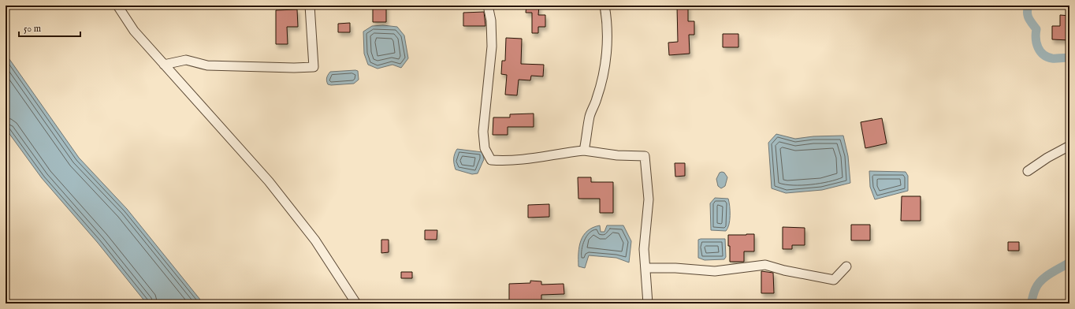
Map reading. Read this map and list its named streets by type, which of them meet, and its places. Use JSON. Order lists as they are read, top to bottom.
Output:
{
  "scale_bar": "50 m"
}
